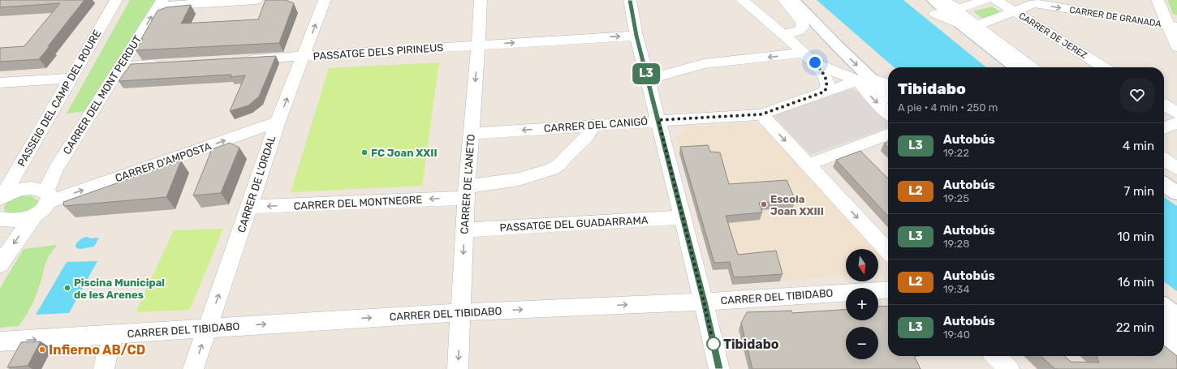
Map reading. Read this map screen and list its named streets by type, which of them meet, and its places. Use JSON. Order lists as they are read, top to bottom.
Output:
{
  "streets": {
    "street": [
      "CARRER DE GRANADA",
      "CARRER DE JEREZ",
      "PASSATGE DELS PIRINEUS",
      "CARRER DEL MONT PERDUT",
      "PASSEIG DEL CAMP DEL ROURE",
      "CARRER DEL CANIGÓ",
      "CARRER D'AMPOSTA",
      "CARRER DE L'ORDAL",
      "CARRER DE L'ANETO",
      "CARRER DEL MONTNEGRE",
      "PASSATGE DEL GUADARRAMA",
      "CARRER DEL TIBIDABO"
    ]
  },
  "crossings": [
    ["CARRER DE GRANADA", "CARRER DE JEREZ"],
    ["PASSATGE DELS PIRINEUS", "CARRER DE L'ORDAL"],
    ["PASSATGE DELS PIRINEUS", "CARRER DE L'ANETO"],
    ["CARRER DEL MONT PERDUT", "CARRER D'AMPOSTA"],
    ["CARRER DEL CANIGÓ", "CARRER DE L'ANETO"],
    ["CARRER DEL CANIGÓ", "CARRER DEL MONTNEGRE"],
    ["CARRER D'AMPOSTA", "CARRER DE L'ORDAL"],
    ["CARRER DE L'ORDAL", "CARRER DEL MONTNEGRE"],
    ["CARRER DE L'ORDAL", "CARRER DEL TIBIDABO"],
    ["CARRER DE L'ANETO", "CARRER DEL MONTNEGRE"],
    ["CARRER DE L'ANETO", "PASSATGE DEL GUADARRAMA"],
    ["CARRER DE L'ANETO", "CARRER DEL TIBIDABO"]
  ],
  "one_way": [
    "CARRER DE GRANADA",
    "PASSATGE DELS PIRINEUS",
    "CARRER DE L'ORDAL",
    "CARRER DE L'ANETO",
    "CARRER DEL MONTNEGRE",
    "CARRER DEL TIBIDABO"
  ],
  "places": [
    "FC Joan XXII",
    "Escola Joan XXIII",
    "Piscina Municipal de les Arenes",
    "Tibidabo",
    "Infierno AB/CD"
  ],
  "lines": ["bus line L3"],
  "north": "bottom",
  "page": {
    "on_map": "L3",
    "heading": ["Tibidabo", "A pie · 4 min · 250 m"],
    "list": [
      {
        "mark": "L3",
        "name": "Autobús",
        "note": "19:22",
        "value": "4 min"
      },
      {
        "mark": "L2",
        "name": "Autobús",
        "note": "19:25",
        "value": "7 min"
      },
      {
        "mark": "L3",
        "name": "Autobús",
        "note": "19:28",
        "value": "10 min"
      },
      {
        "mark": "L2",
        "name": "Autobús",
        "note": "19:34",
        "value": "16 min"
      },
      {
        "mark": "L3",
        "name": "Autobús",
        "note": "19:40",
        "value": "22 min"
      }
    ],
    "map_buttons": ["+", "−"]
  }
}
